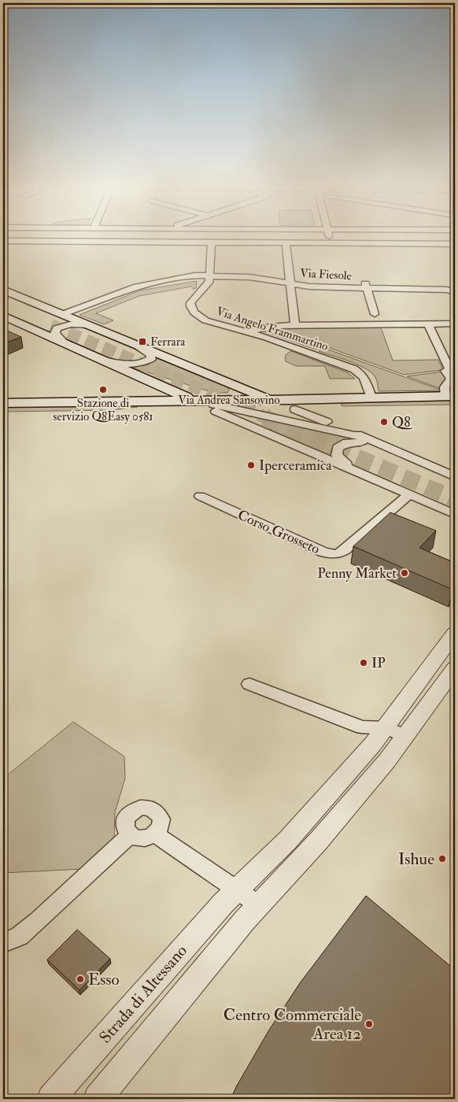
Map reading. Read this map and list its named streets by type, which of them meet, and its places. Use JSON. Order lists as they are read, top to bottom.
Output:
{
  "streets": {
    "main road": ["Via Andrea Sansovino"],
    "street": [
      "Via Fiesole",
      "Via Angelo Frammartino",
      "Corso Grosseto",
      "Strada di Altessano"
    ]
  },
  "crossings": [
    ["Via Fiesole", "Via Angelo Frammartino"],
    ["Via Angelo Frammartino", "Via Andrea Sansovino"]
  ],
  "places": {
    "transit": ["Ferrara"],
    "other": [
      "Stazione di servizio Q8Easy 0581",
      "Q8",
      "Iperceramica",
      "Penny Market",
      "IP",
      "Ishue",
      "Esso",
      "Centro Commerciale Area 12"
    ]
  }
}
